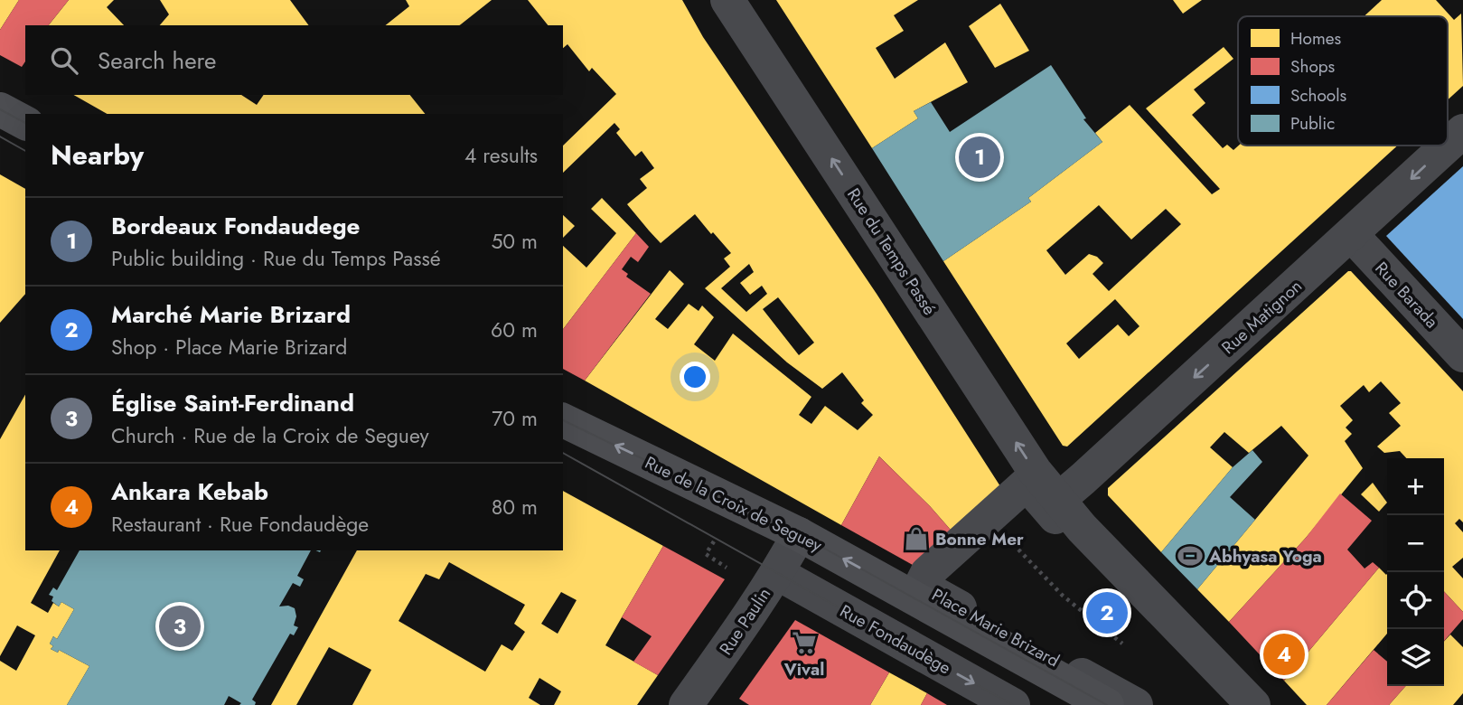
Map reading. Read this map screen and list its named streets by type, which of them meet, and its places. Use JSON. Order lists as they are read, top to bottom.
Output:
{
  "streets": {
    "main road": ["Rue de la Croix de Seguey"],
    "street": [
      "Rue du Temps Passé",
      "Rue Barada",
      "Rue Matignon",
      "Rue Paulin",
      "Place Marie Brizard",
      "Rue Fondaudège"
    ]
  },
  "crossings": [
    ["Rue du Temps Passé", "Rue Matignon"],
    ["Rue Barada", "Rue Matignon"],
    ["Rue de la Croix de Seguey", "Rue Paulin"],
    ["Rue Paulin", "Rue Fondaudège"]
  ],
  "one_way": [
    "Rue du Temps Passé",
    "Rue Matignon",
    "Rue de la Croix de Seguey",
    "Rue Fondaudège"
  ],
  "places": {
    "shop": ["Bonne Mer"],
    "sports": ["Abhyasa Yoga"],
    "supermarket": ["Vival"]
  },
  "legend": [
    "Homes",
    "Shops",
    "Schools",
    "Public"
  ],
  "page": {
    "search": "Search here",
    "heading": ["Nearby", "4 results"],
    "pins": [
      "1",
      "2",
      "3",
      "4"
    ],
    "list": [
      {
        "mark": "1",
        "name": "Bordeaux Fondaudege",
        "note": "Public building · Rue du Temps Passé",
        "value": "50 m"
      },
      {
        "mark": "2",
        "name": "Marché Marie Brizard",
        "note": "Shop · Place Marie Brizard",
        "value": "60 m"
      },
      {
        "mark": "3",
        "name": "Église Saint-Ferdinand",
        "note": "Church · Rue de la Croix de Seguey",
        "value": "70 m"
      },
      {
        "mark": "4",
        "name": "Ankara Kebab",
        "note": "Restaurant · Rue Fondaudège",
        "value": "80 m"
      }
    ],
    "map_buttons": ["+", "−"]
  }
}
